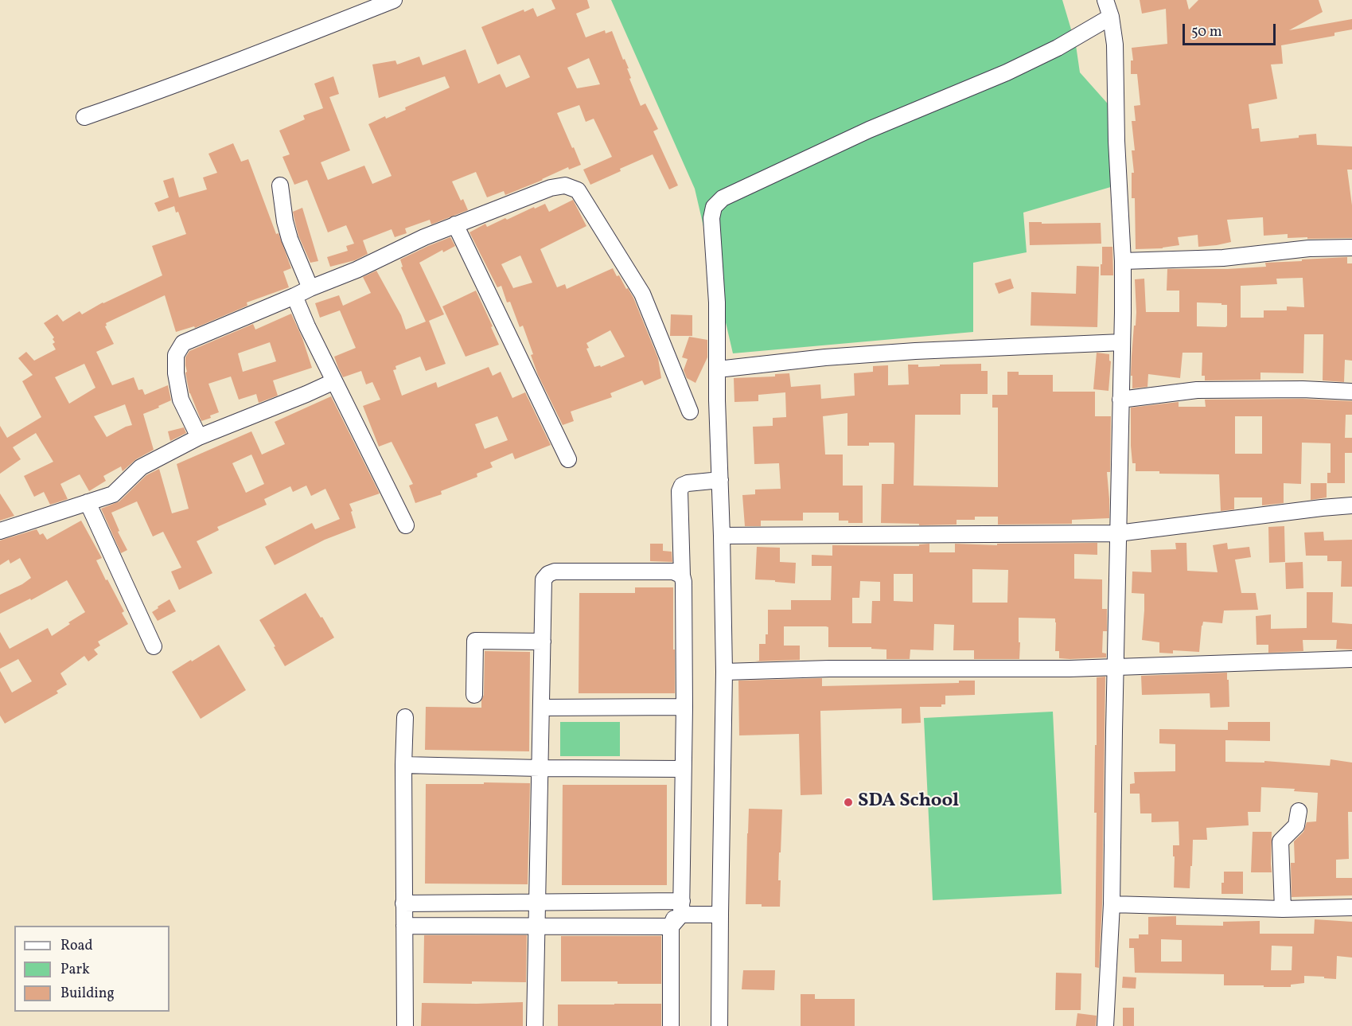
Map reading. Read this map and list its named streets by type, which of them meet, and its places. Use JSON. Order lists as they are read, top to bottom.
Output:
{
  "places": ["SDA School"],
  "legend": ["Road", "Park", "Building"],
  "scale_bar": "50 m"
}
